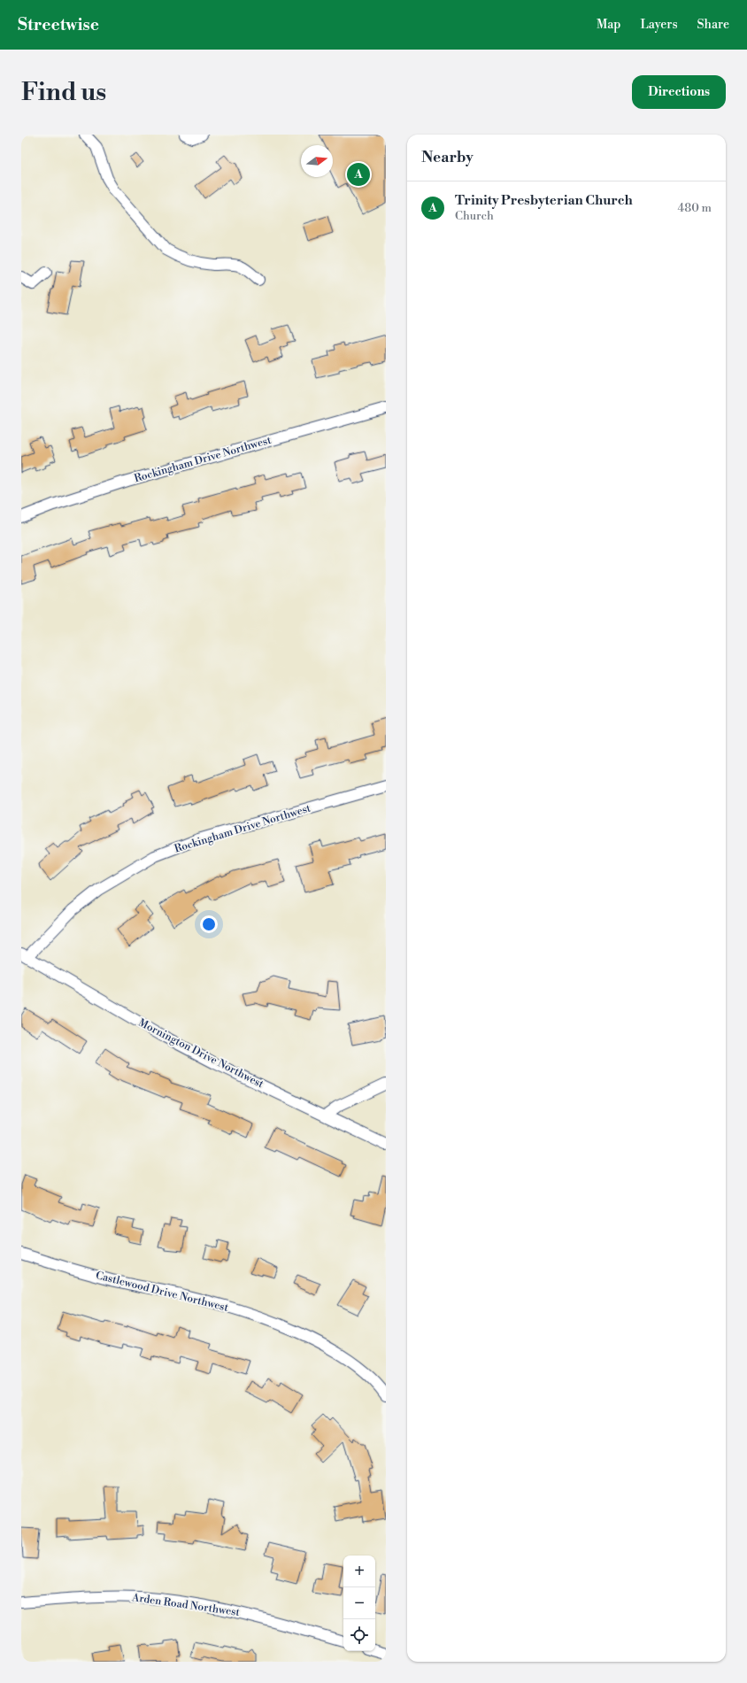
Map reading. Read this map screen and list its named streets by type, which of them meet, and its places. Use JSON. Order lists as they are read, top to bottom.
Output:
{
  "streets": {
    "street": [
      "Rockingham Drive Northwest",
      "Mornington Drive Northwest",
      "Castlewood Drive Northwest",
      "Arden Road Northwest"
    ]
  },
  "crossings": [
    ["Rockingham Drive Northwest", "Mornington Drive Northwest"]
  ],
  "north": "right",
  "page": {
    "header": "Streetwise",
    "nav": ["Map", "Layers", "Share"],
    "buttons": "Directions",
    "title": "Find us",
    "heading": "Nearby",
    "pins": "A",
    "list": [
      {
        "mark": "A",
        "name": "Trinity Presbyterian Church",
        "note": "Church",
        "value": "480 m"
      }
    ],
    "map_buttons": ["+", "−"]
  }
}
